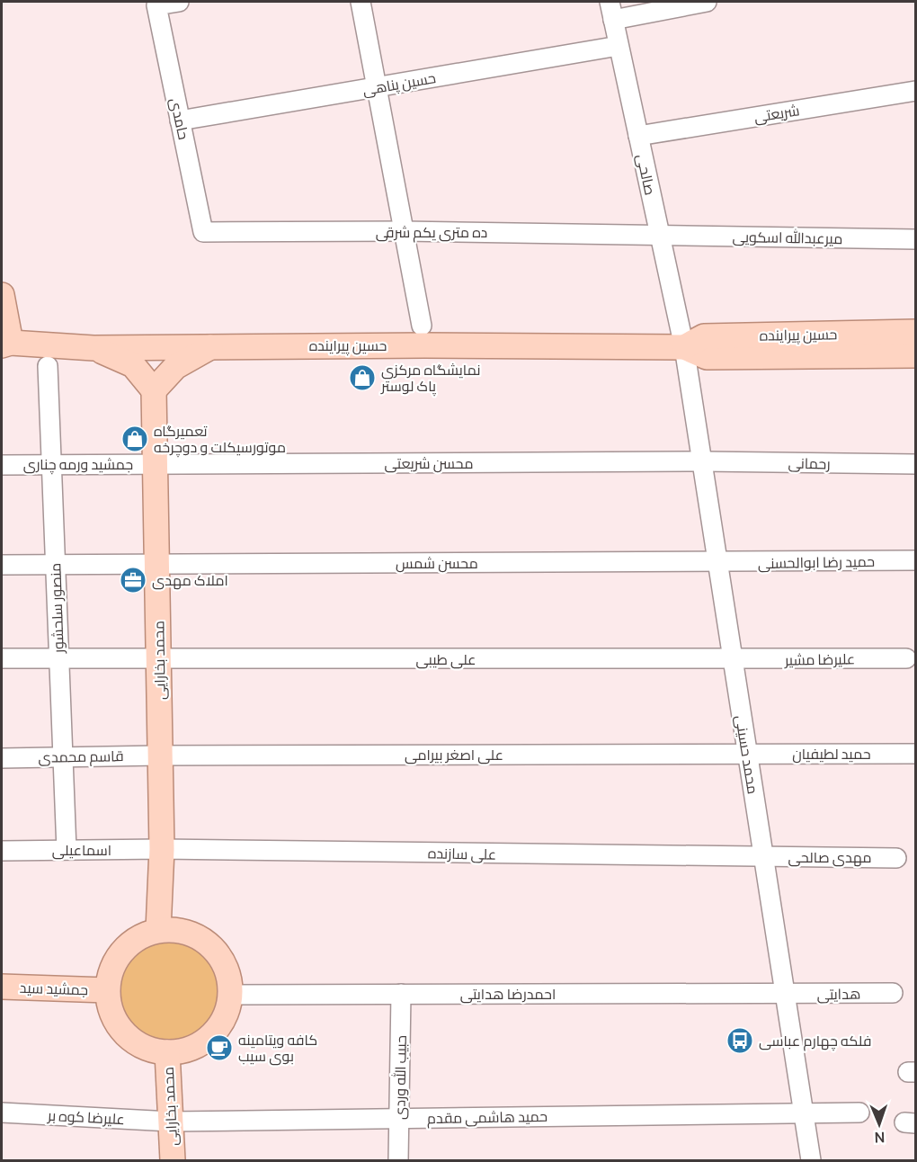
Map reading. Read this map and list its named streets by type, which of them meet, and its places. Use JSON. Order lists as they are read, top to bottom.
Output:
{
  "streets": {
    "main road": ["حسین پیراینده", "محمد بخارایی", "جمشید سید"],
    "street": [
      "حسین پناهی",
      "شریعتی",
      "حامدی",
      "صالحی",
      "ده متری یکم شرقی",
      "میرعبدالله اسکویی",
      "محسن شریعتی",
      "رحمانی",
      "جمشید ورمه چناری",
      "حمید رضا ابوالحسنی",
      "محسن شمس",
      "منصور سلحشور",
      "علی طیبی",
      "علیرضا مشیر",
      "حمید لطیفیان",
      "علی اصغر بیرامی",
      "محمد حسینی",
      "قاسم محمدی",
      "اسماعیلی",
      "علی سازنده",
      "مهدی صالحی",
      "احمدرضا هدایتی",
      "هدایتی",
      "حبیب الله وردی",
      "علیرضا کوه بر",
      "حمید هاشمی مقدم"
    ]
  },
  "crossings": [
    ["حسین پناهی", "حامدی"],
    ["حسین پناهی", "صالحی"],
    ["شریعتی", "صالحی"],
    ["حامدی", "ده متری یکم شرقی"],
    ["صالحی", "ده متری یکم شرقی"],
    ["صالحی", "میرعبدالله اسکویی"],
    ["صالحی", "حسین پیراینده"],
    ["صالحی", "محمد حسینی"],
    ["ده متری یکم شرقی", "میرعبدالله اسکویی"],
    ["حسین پیراینده", "محمد حسینی"],
    ["محسن شریعتی", "رحمانی"],
    ["محسن شریعتی", "جمشید ورمه چناری"],
    ["محسن شریعتی", "محمد بخارایی"],
    ["محسن شریعتی", "محمد حسینی"],
    ["رحمانی", "محمد حسینی"],
    ["جمشید ورمه چناری", "منصور سلحشور"],
    ["جمشید ورمه چناری", "محمد بخارایی"],
    ["حمید رضا ابوالحسنی", "محسن شمس"],
    ["حمید رضا ابوالحسنی", "محمد حسینی"],
    ["محسن شمس", "منصور سلحشور"],
    ["محسن شمس", "محمد بخارایی"],
    ["محسن شمس", "محمد حسینی"],
    ["منصور سلحشور", "علی طیبی"],
    ["منصور سلحشور", "قاسم محمدی"],
    ["منصور سلحشور", "اسماعیلی"],
    ["علی طیبی", "علیرضا مشیر"],
    ["علی طیبی", "محمد بخارایی"],
    ["علی طیبی", "محمد حسینی"],
    ["علیرضا مشیر", "محمد حسینی"],
    ["محمد بخارایی", "علی اصغر بیرامی"],
    ["محمد بخارایی", "قاسم محمدی"],
    ["محمد بخارایی", "اسماعیلی"],
    ["محمد بخارایی", "علی سازنده"],
    ["محمد بخارایی", "جمشید سید"],
    ["محمد بخارایی", "احمدرضا هدایتی"],
    ["محمد بخارایی", "علیرضا کوه بر"],
    ["محمد بخارایی", "حمید هاشمی مقدم"],
    ["حمید لطیفیان", "علی اصغر بیرامی"],
    ["حمید لطیفیان", "محمد حسینی"],
    ["علی اصغر بیرامی", "محمد حسینی"],
    ["علی اصغر بیرامی", "قاسم محمدی"],
    ["محمد حسینی", "علی سازنده"],
    ["محمد حسینی", "مهدی صالحی"],
    ["محمد حسینی", "احمدرضا هدایتی"],
    ["محمد حسینی", "هدایتی"],
    ["محمد حسینی", "حمید هاشمی مقدم"],
    ["اسماعیلی", "علی سازنده"],
    ["علی سازنده", "مهدی صالحی"],
    ["جمشید سید", "احمدرضا هدایتی"],
    ["احمدرضا هدایتی", "هدایتی"],
    ["احمدرضا هدایتی", "حبیب الله وردی"],
    ["حبیب الله وردی", "حمید هاشمی مقدم"],
    ["علیرضا کوه بر", "حمید هاشمی مقدم"]
  ],
  "places": {
    "shop": ["نمایشگاه مرکزی پاک لوستر", "تعمیرگاه موتورسیکلت و دوچرخه"],
    "office": ["املاک مهدی"],
    "bus stop": ["فلکه چهارم عباسی"],
    "cafe": ["کافه ویتامینه بوی سیب"]
  },
  "north": "bottom"
}
